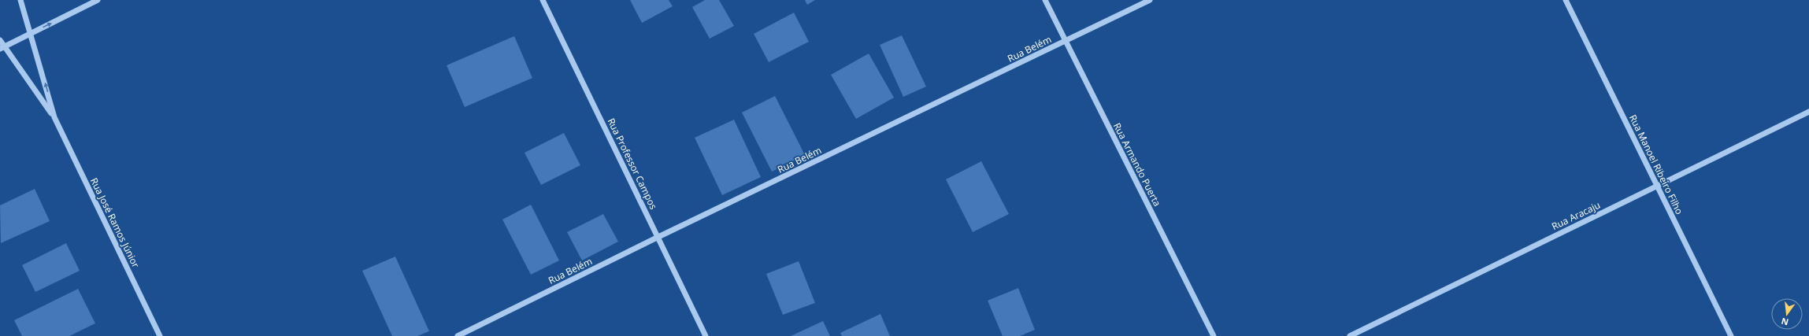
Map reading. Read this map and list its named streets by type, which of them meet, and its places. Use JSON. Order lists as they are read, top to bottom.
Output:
{
  "streets": {
    "street": [
      "Rua Belém",
      "Rua Professor Campos",
      "Rua Armando Puerta",
      "Rua Manoel Ribeiro Filho",
      "Rua Aracaju",
      "Rua José Ramos Júnior"
    ]
  },
  "crossings": [
    ["Rua Belém", "Rua Professor Campos"],
    ["Rua Belém", "Rua Armando Puerta"],
    ["Rua Manoel Ribeiro Filho", "Rua Aracaju"]
  ],
  "north": "bottom"
}
